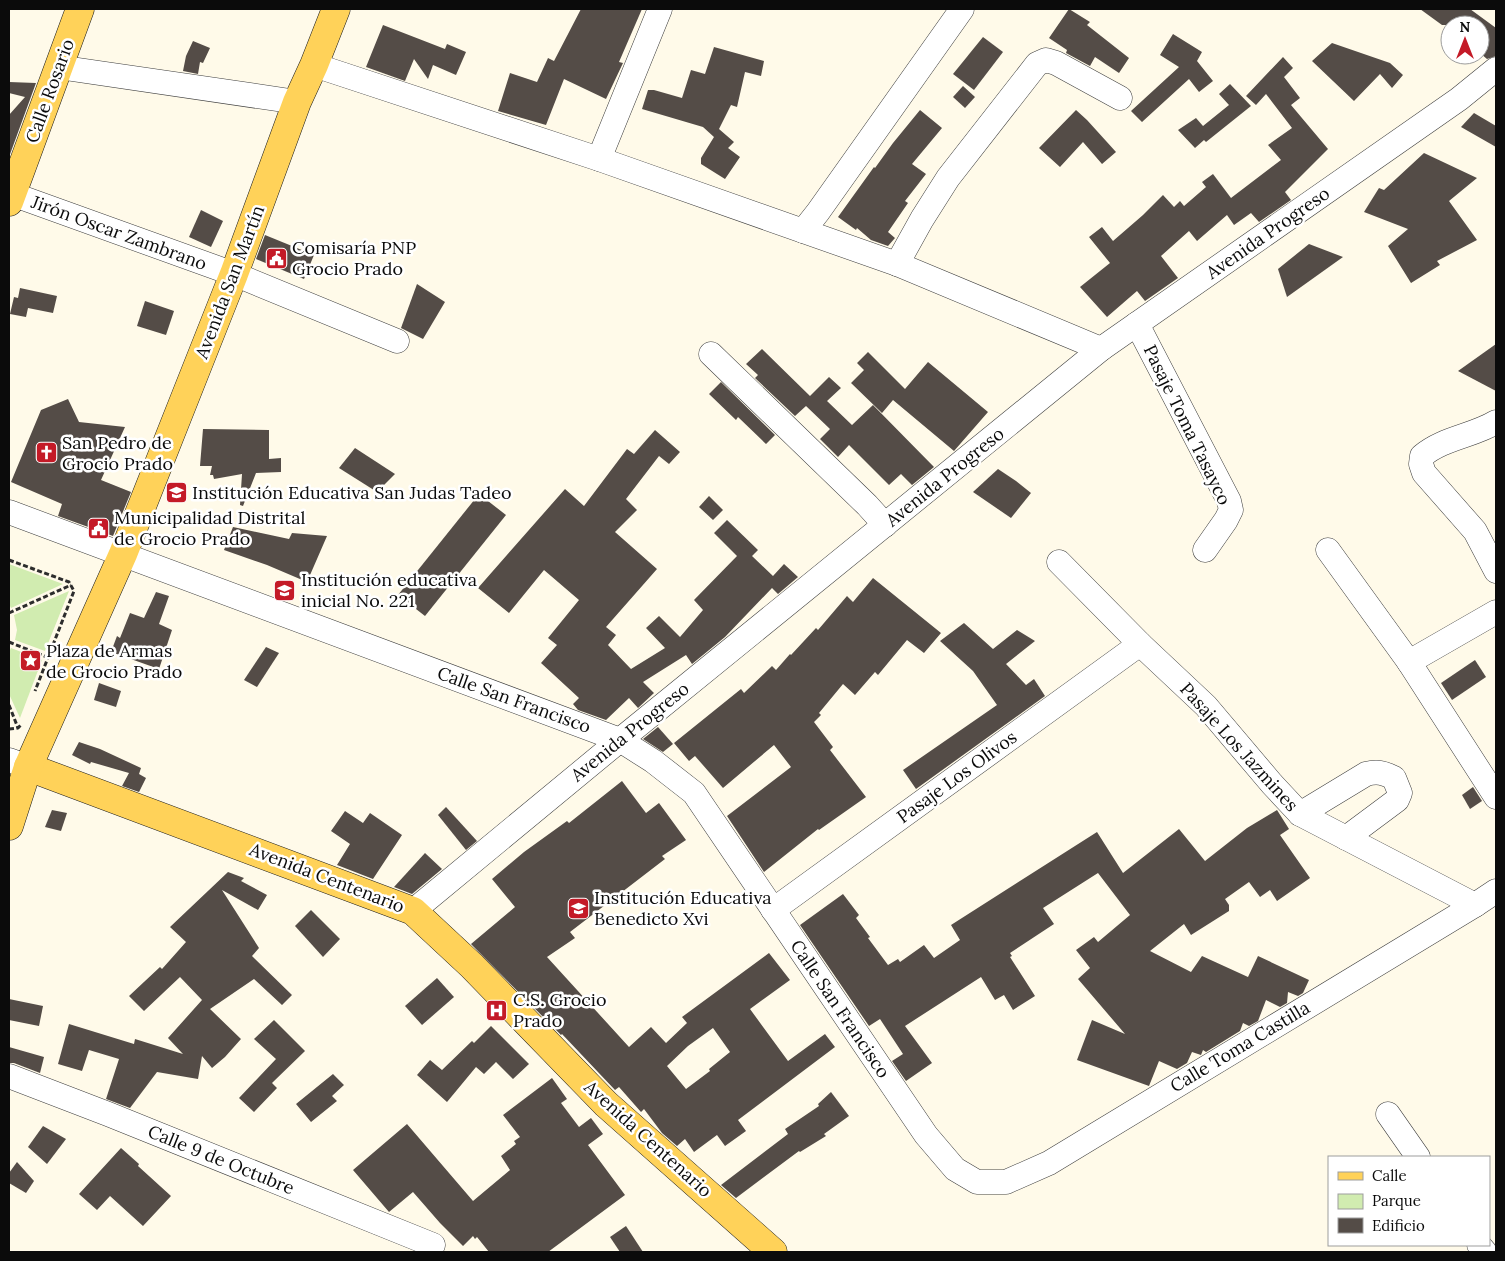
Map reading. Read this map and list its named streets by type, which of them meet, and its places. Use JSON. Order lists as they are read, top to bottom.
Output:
{
  "streets": {
    "main road": ["Calle Rosario", "Avenida San Martín", "Avenida Centenario"],
    "street": [
      "Jirón Oscar Zambrano",
      "Avenida Progreso",
      "Pasaje Toma Tasayco",
      "Calle San Francisco",
      "Pasaje Los Jazmines",
      "Pasaje Los Olivos",
      "Calle Toma Castilla",
      "Calle 9 de Octubre"
    ]
  },
  "crossings": [
    ["Calle Rosario", "Jirón Oscar Zambrano"],
    ["Jirón Oscar Zambrano", "Avenida San Martín"],
    ["Avenida Progreso", "Pasaje Toma Tasayco"],
    ["Avenida Progreso", "Calle San Francisco"],
    ["Avenida Progreso", "Avenida Centenario"],
    ["Avenida San Martín", "Calle San Francisco"],
    ["Avenida San Martín", "Avenida Centenario"],
    ["Calle San Francisco", "Pasaje Los Olivos"],
    ["Calle San Francisco", "Calle Toma Castilla"],
    ["Pasaje Los Jazmines", "Pasaje Los Olivos"],
    ["Pasaje Los Jazmines", "Calle Toma Castilla"]
  ],
  "places": {
    "public building": ["Comisaría PNP Grocio Prado", "Municipalidad Distrital de Grocio Prado"],
    "church": ["San Pedro de Grocio Prado"],
    "school or university": ["Institución Educativa San Judas Tadeo", "Institución educativa inicial No. 221", "Institución Educativa Benedicto Xvi"],
    "place": ["Plaza de Armas de Grocio Prado"],
    "hospital": ["C.S. Grocio Prado"]
  },
  "legend": ["Calle", "Parque", "Edificio"],
  "north": "top"
}
